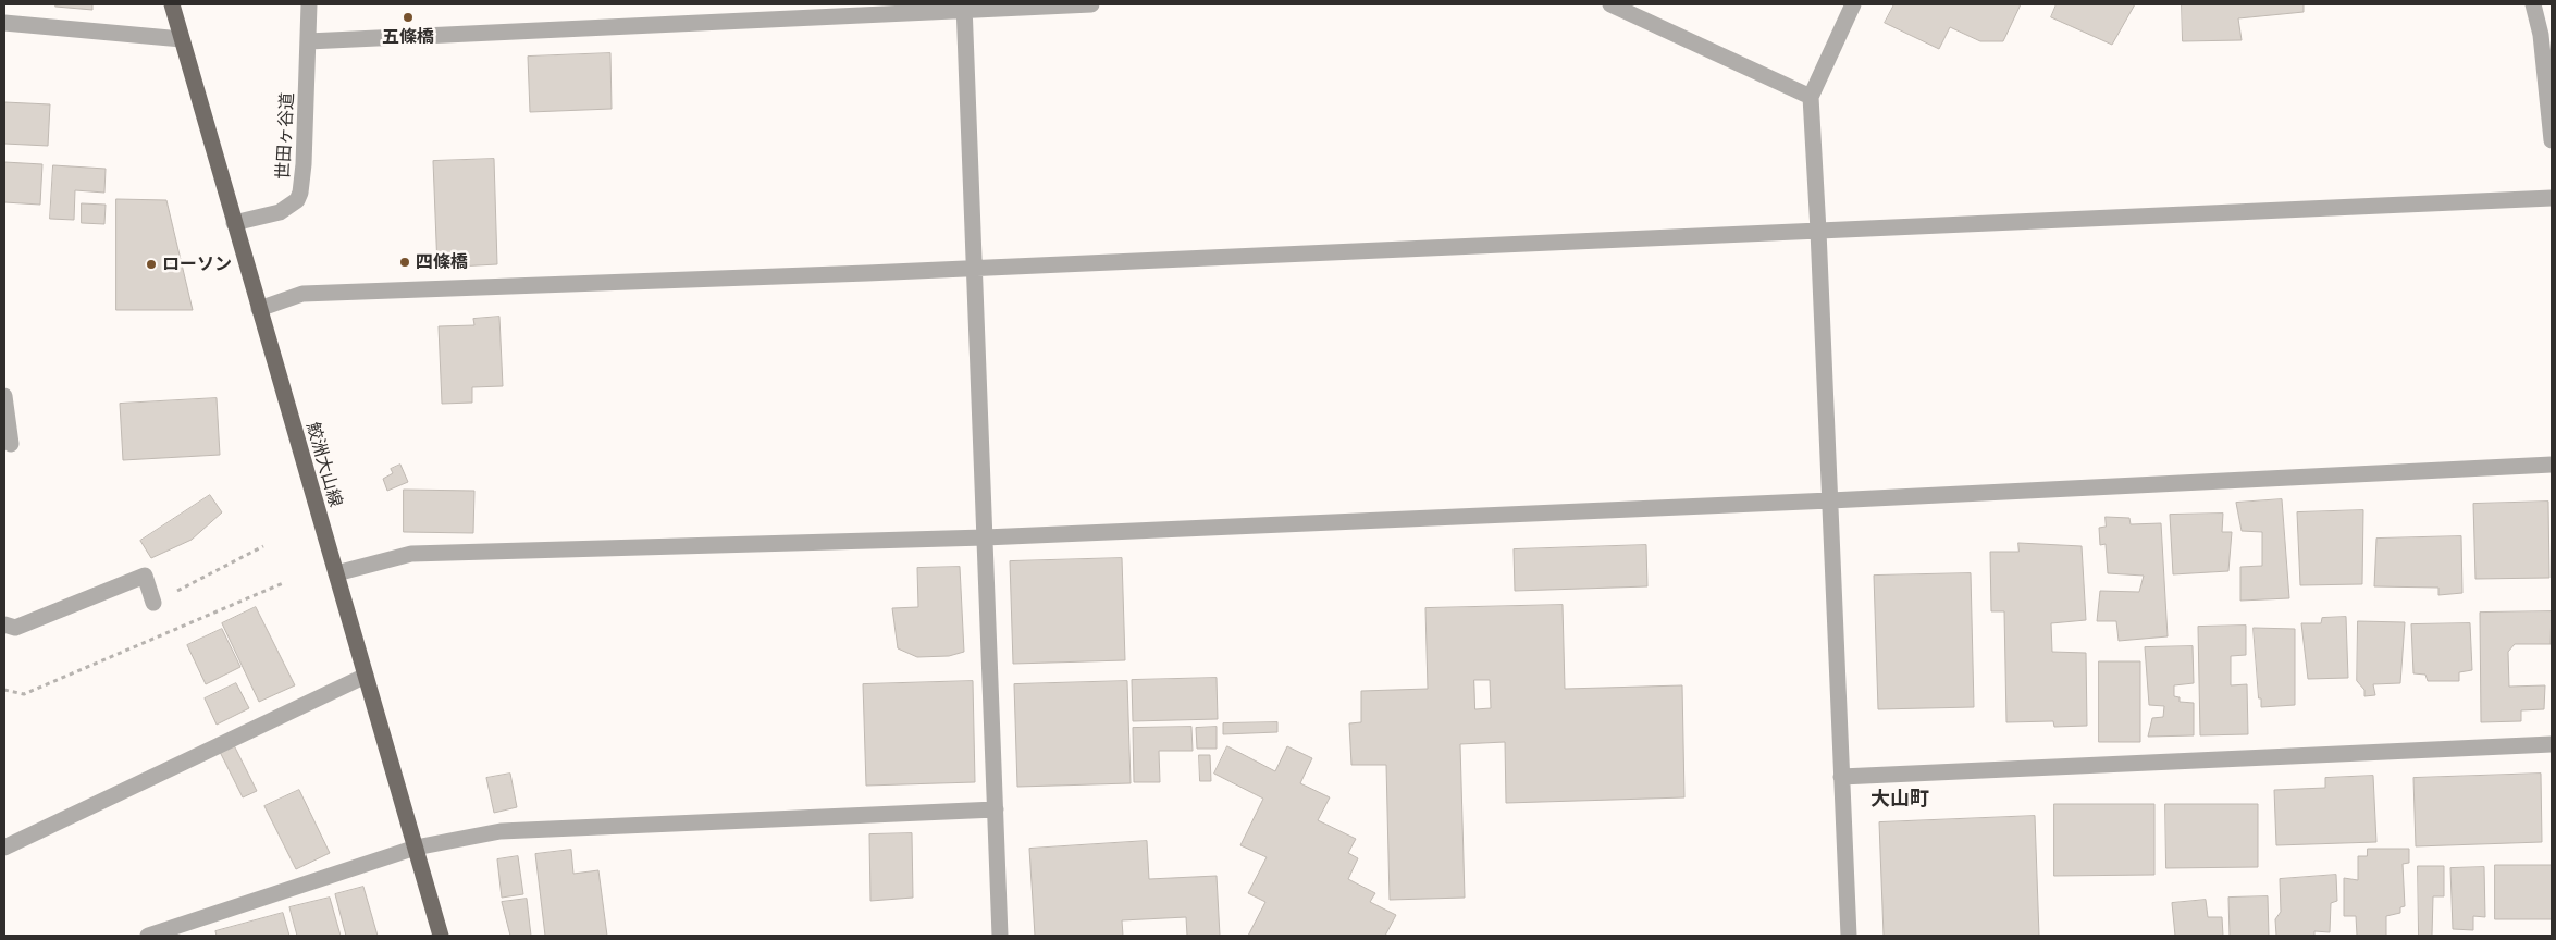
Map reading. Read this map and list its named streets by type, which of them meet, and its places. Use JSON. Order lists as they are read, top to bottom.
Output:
{
  "streets": {
    "main road": ["鮫洲大山線"],
    "street": ["世田ヶ谷道"]
  },
  "crossings": [
    ["世田ヶ谷道", "鮫洲大山線"]
  ],
  "districts": ["大山町"],
  "places": ["五條橋", "四條橋", "ローソン"]
}
